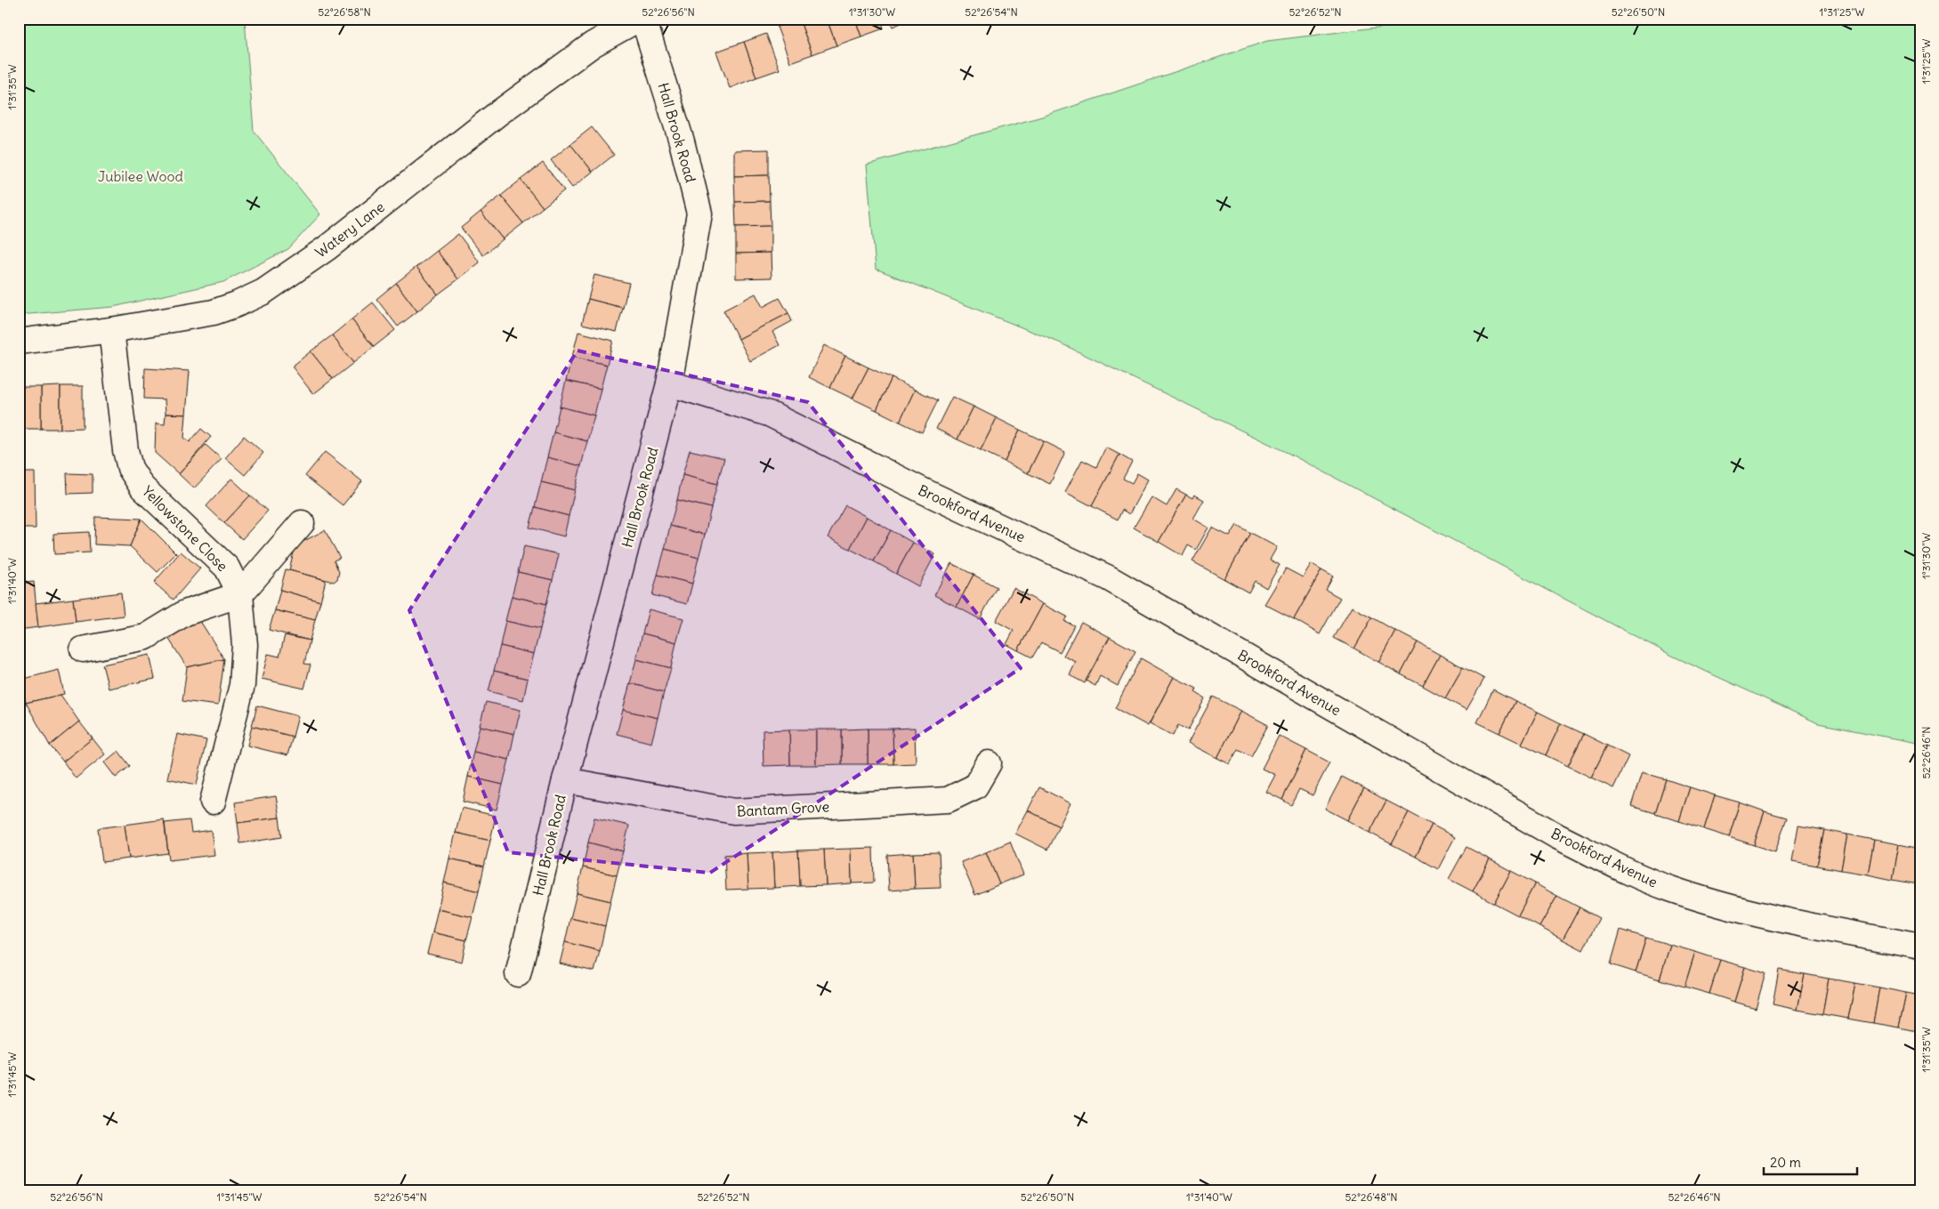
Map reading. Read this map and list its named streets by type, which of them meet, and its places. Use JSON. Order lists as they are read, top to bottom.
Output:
{
  "streets": {
    "street": [
      "Hall Brook Road",
      "Watery Lane",
      "Brookford Avenue",
      "Yellowstone Close",
      "Bantam Grove"
    ]
  },
  "crossings": [
    ["Hall Brook Road", "Brookford Avenue"],
    ["Hall Brook Road", "Bantam Grove"],
    ["Watery Lane", "Yellowstone Close"]
  ],
  "parks": ["Jubilee Wood"],
  "scale_bar": "20 m",
  "coordinates": [
    "52°26'58\"N",
    "52°26'56\"N",
    "1°31'30\"W",
    "52°26'54\"N",
    "52°26'52\"N",
    "52°26'50\"N",
    "1°31'25\"W",
    "1°31'35\"W",
    "1°31'40\"W",
    "52°26'46\"N",
    "1°31'45\"W",
    "52°26'48\"N"
  ]
}
